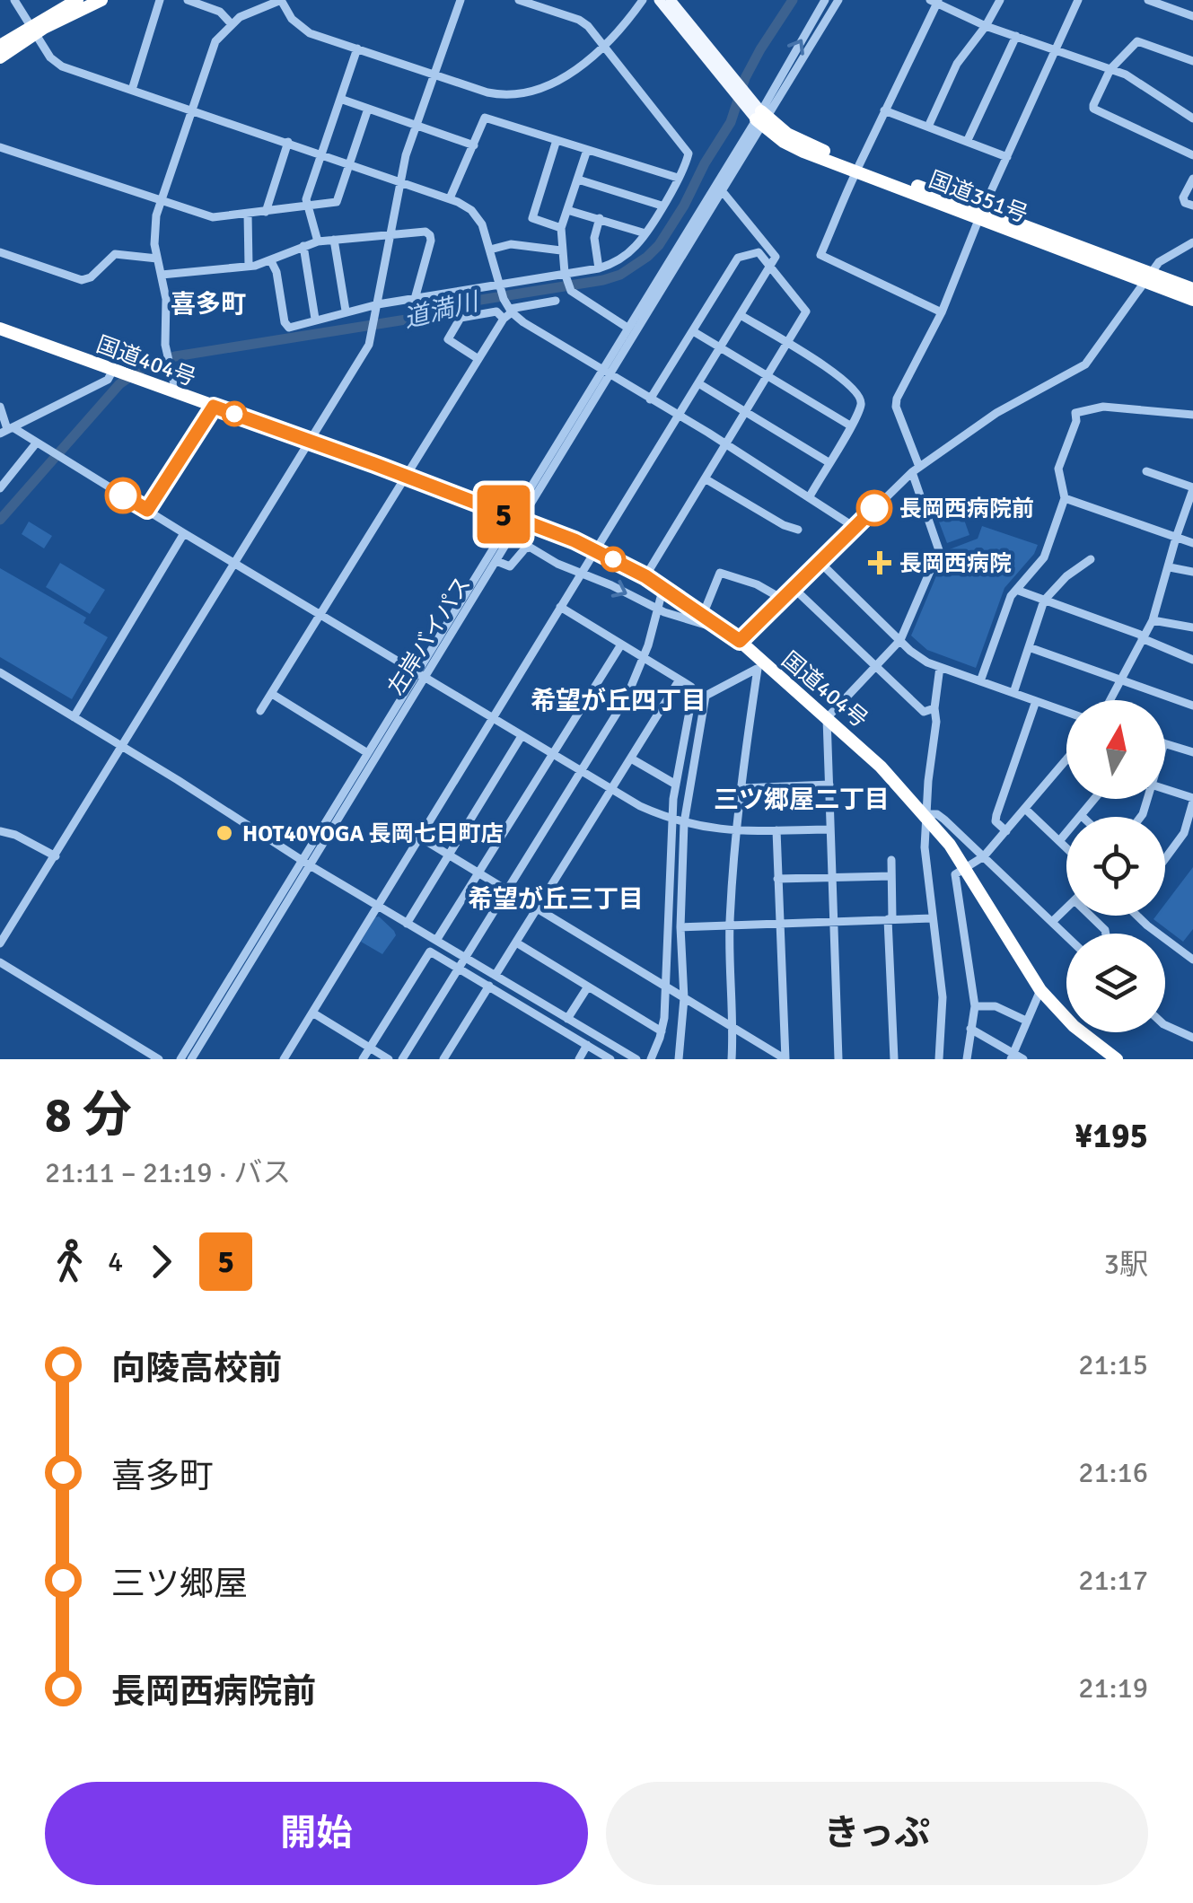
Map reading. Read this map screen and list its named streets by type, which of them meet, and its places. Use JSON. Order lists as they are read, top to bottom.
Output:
{
  "streets": {
    "highway": ["国道351号", "国道404号"],
    "street": ["左岸バイパス"]
  },
  "crossings": [
    ["国道351号", "左岸バイパス"],
    ["国道404号", "左岸バイパス"]
  ],
  "districts": [
    "喜多町",
    "希望が丘四丁目",
    "三ツ郷屋二丁目",
    "希望が丘三丁目"
  ],
  "water": ["道満川"],
  "places": {
    "other": ["長岡西病院前", "HOT40YOGA 長岡七日町店"],
    "health": ["長岡西病院"]
  },
  "lines": ["bus line 5"],
  "north": "top",
  "page": {
    "on_map": "5",
    "heading": ["8 分", "21:11 – 21:19 · バス", "¥195"],
    "legs": ["4", "5", "3駅"],
    "list": [
      {
        "name": "向陵高校前",
        "value": "21:15"
      },
      {
        "name": "喜多町",
        "value": "21:16"
      },
      {
        "name": "三ツ郷屋",
        "value": "21:17"
      },
      {
        "name": "長岡西病院前",
        "value": "21:19"
      }
    ],
    "buttons": ["開始", "きっぷ"]
  }
}
